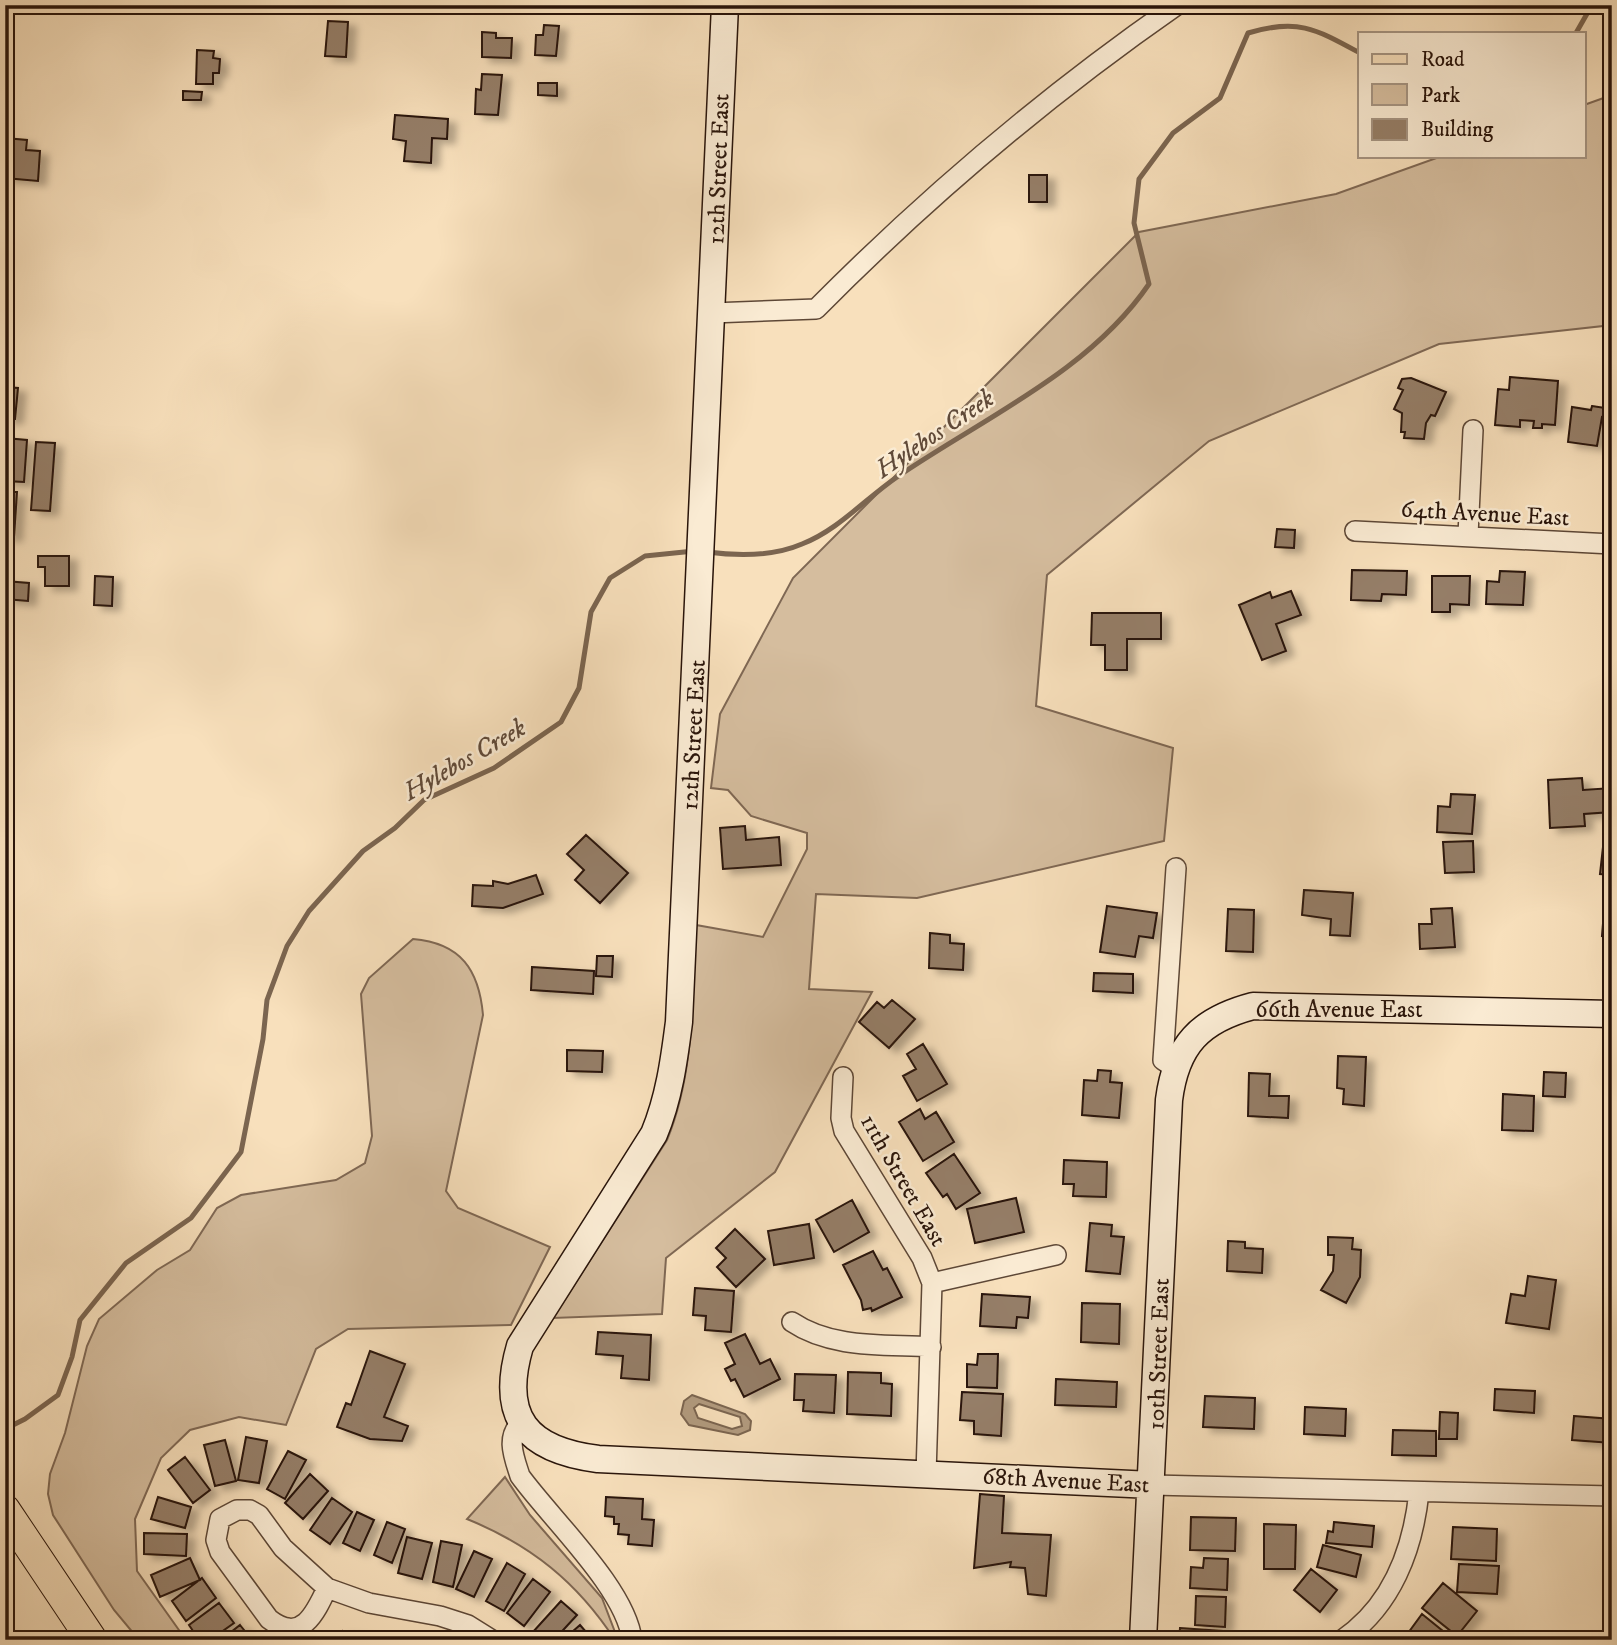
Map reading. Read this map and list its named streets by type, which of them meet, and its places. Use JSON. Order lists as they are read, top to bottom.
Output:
{
  "streets": {
    "street": [
      "12th Street East",
      "64th Avenue East",
      "66th Avenue East",
      "11th Street East",
      "10th Street East",
      "68th Avenue East"
    ]
  },
  "crossings": [
    ["12th Street East", "68th Avenue East"],
    ["66th Avenue East", "10th Street East"],
    ["11th Street East", "68th Avenue East"],
    ["10th Street East", "68th Avenue East"]
  ],
  "water": ["Hylebos Creek"],
  "legend": ["Road", "Park", "Building"]
}
